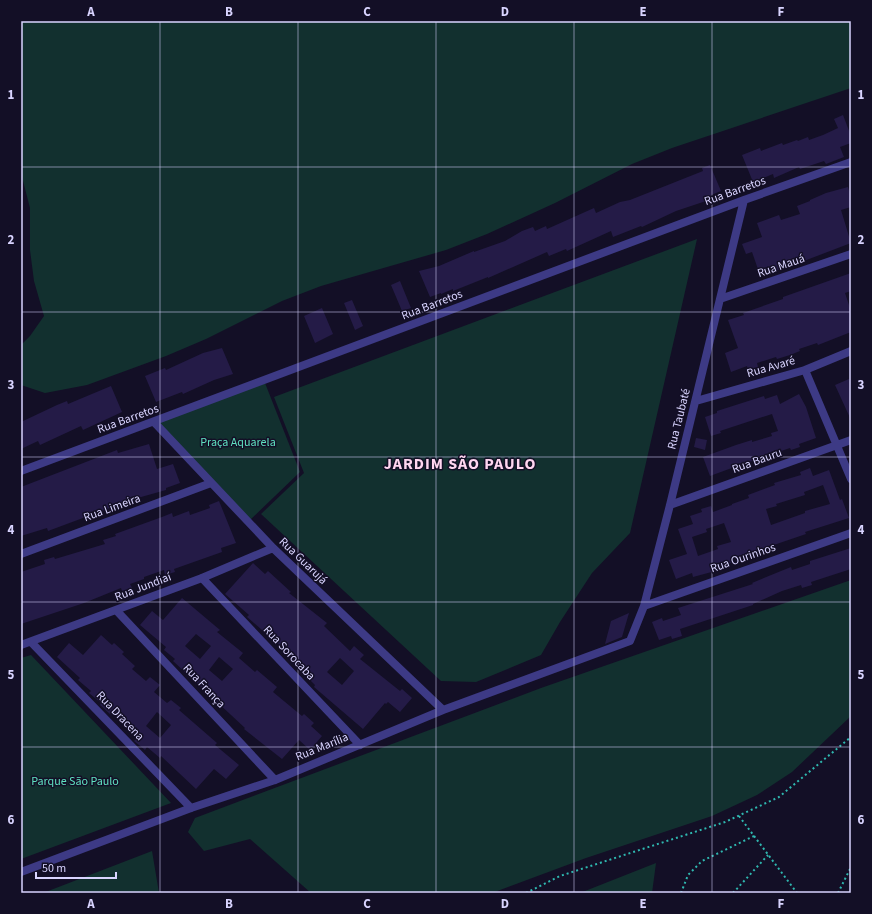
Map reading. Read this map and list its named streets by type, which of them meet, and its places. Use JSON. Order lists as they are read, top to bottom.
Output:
{
  "streets": {
    "street": [
      "Rua Barretos",
      "Rua Mauá",
      "Rua Avaré",
      "Rua Taubaté",
      "Rua Bauru",
      "Rua Limeira",
      "Rua Ourinhos",
      "Rua Guarujá",
      "Rua Jundiaí",
      "Rua Sorocaba",
      "Rua França",
      "Rua Dracena",
      "Rua Marília"
    ]
  },
  "crossings": [
    ["Rua Barretos", "Rua Taubaté"],
    ["Rua Barretos", "Rua Guarujá"],
    ["Rua Mauá", "Rua Taubaté"],
    ["Rua Avaré", "Rua Taubaté"],
    ["Rua Taubaté", "Rua Bauru"],
    ["Rua Taubaté", "Rua Ourinhos"],
    ["Rua Taubaté", "Rua Marília"],
    ["Rua Limeira", "Rua Guarujá"],
    ["Rua Guarujá", "Rua Jundiaí"],
    ["Rua Guarujá", "Rua Marília"],
    ["Rua Jundiaí", "Rua Sorocaba"],
    ["Rua Jundiaí", "Rua França"],
    ["Rua Jundiaí", "Rua Dracena"],
    ["Rua Sorocaba", "Rua Marília"],
    ["Rua França", "Rua Marília"],
    ["Rua Dracena", "Rua Marília"]
  ],
  "districts": ["JARDIM SÃO PAULO"],
  "parks": ["Praça Aquarela", "Parque São Paulo"],
  "scale_bar": "50 m",
  "grid": {
    "columns": [
      "A",
      "B",
      "C",
      "D",
      "E",
      "F"
    ],
    "rows": [
      "1",
      "2",
      "3",
      "4",
      "5",
      "6"
    ]
  }
}
